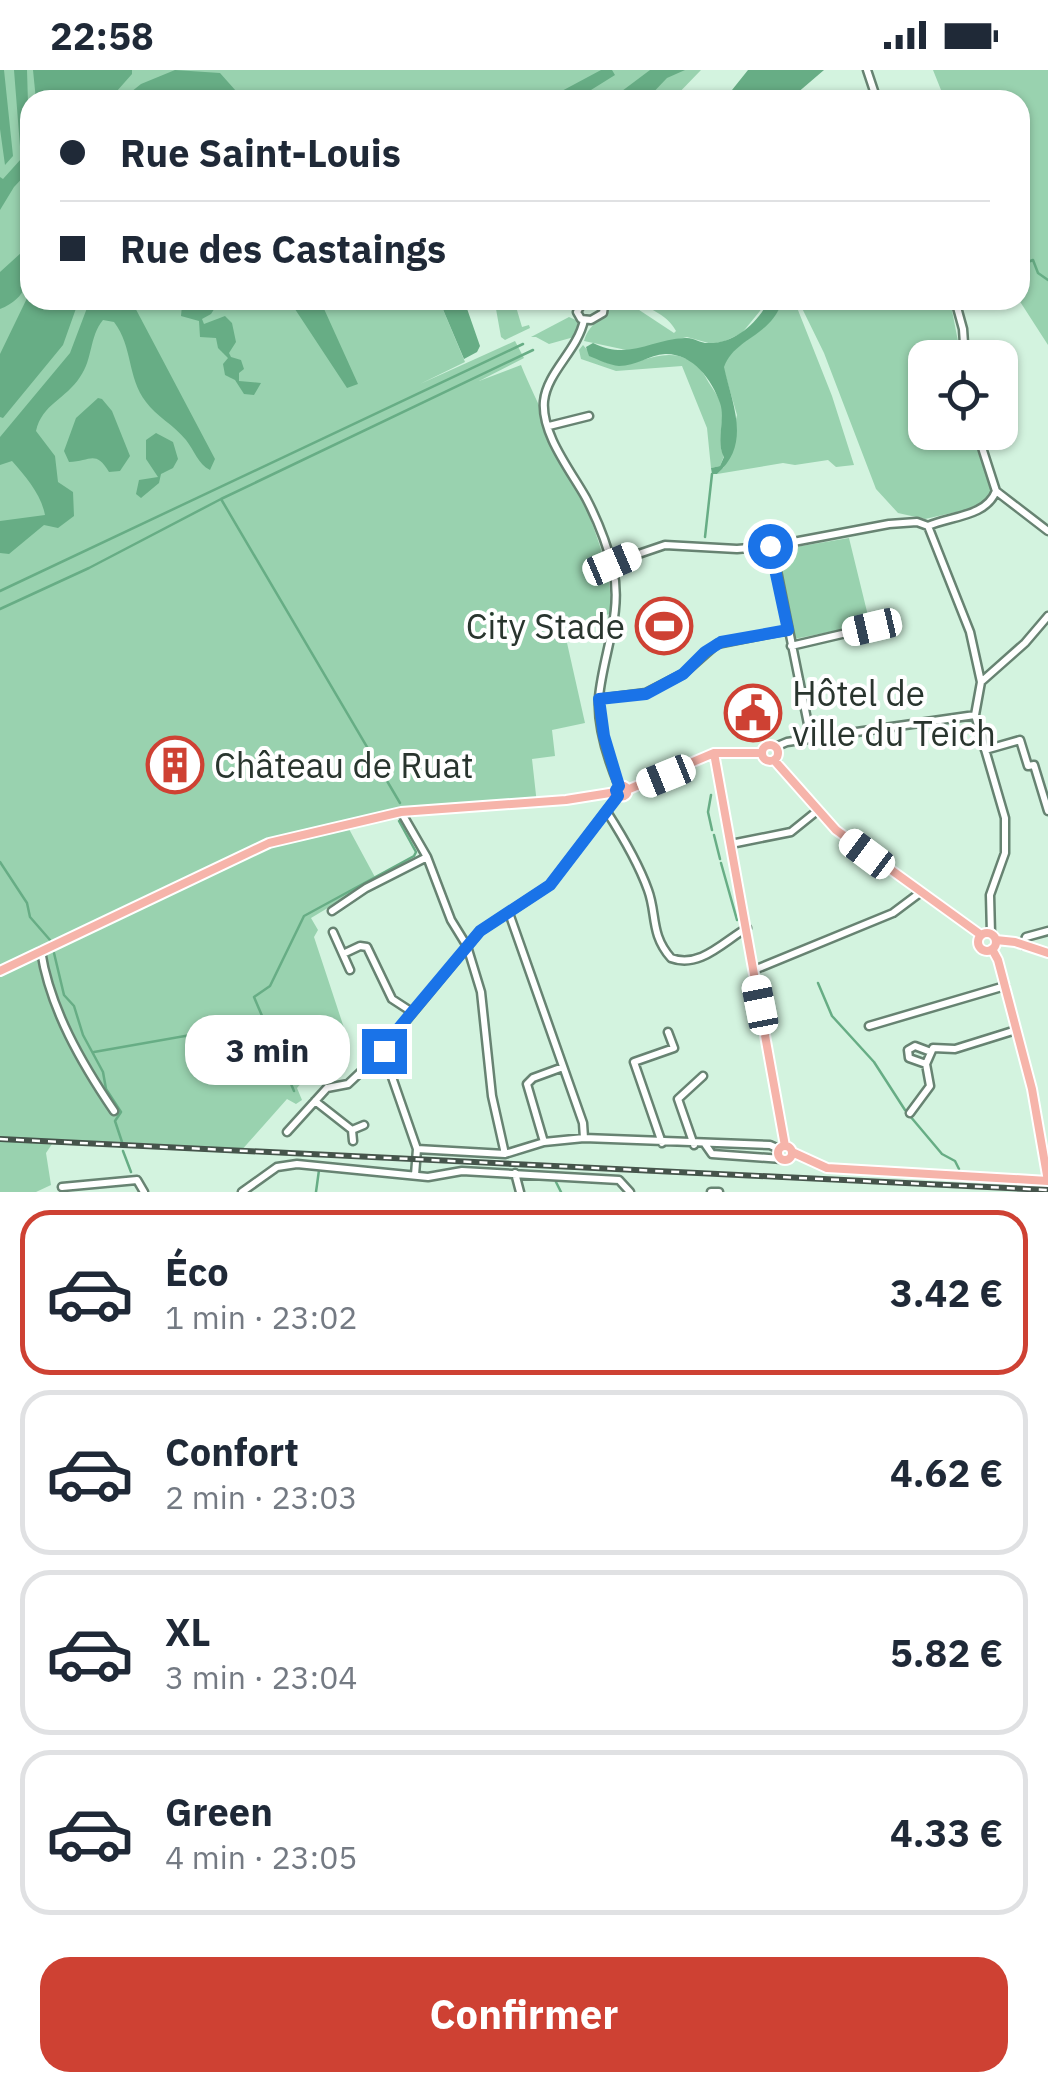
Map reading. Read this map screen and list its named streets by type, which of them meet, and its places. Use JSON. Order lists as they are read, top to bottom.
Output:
{
  "places": {
    "sports": ["City Stade"],
    "public building": ["Hôtel de ville du Teich"],
    "building": ["Château de Ruat"]
  },
  "page": {
    "status": "22:58",
    "banner": ["Rue Saint-Louis", "Rue des Castaings"],
    "bubble": "3 min",
    "list": [
      {
        "name": "Éco",
        "note": "1 min · 23:02",
        "value": "3.42 €"
      },
      {
        "name": "Confort",
        "note": "2 min · 23:03",
        "value": "4.62 €"
      },
      {
        "name": "XL",
        "note": "3 min · 23:04",
        "value": "5.82 €"
      },
      {
        "name": "Green",
        "note": "4 min · 23:05",
        "value": "4.33 €"
      }
    ],
    "buttons": "Confirmer"
  }
}
